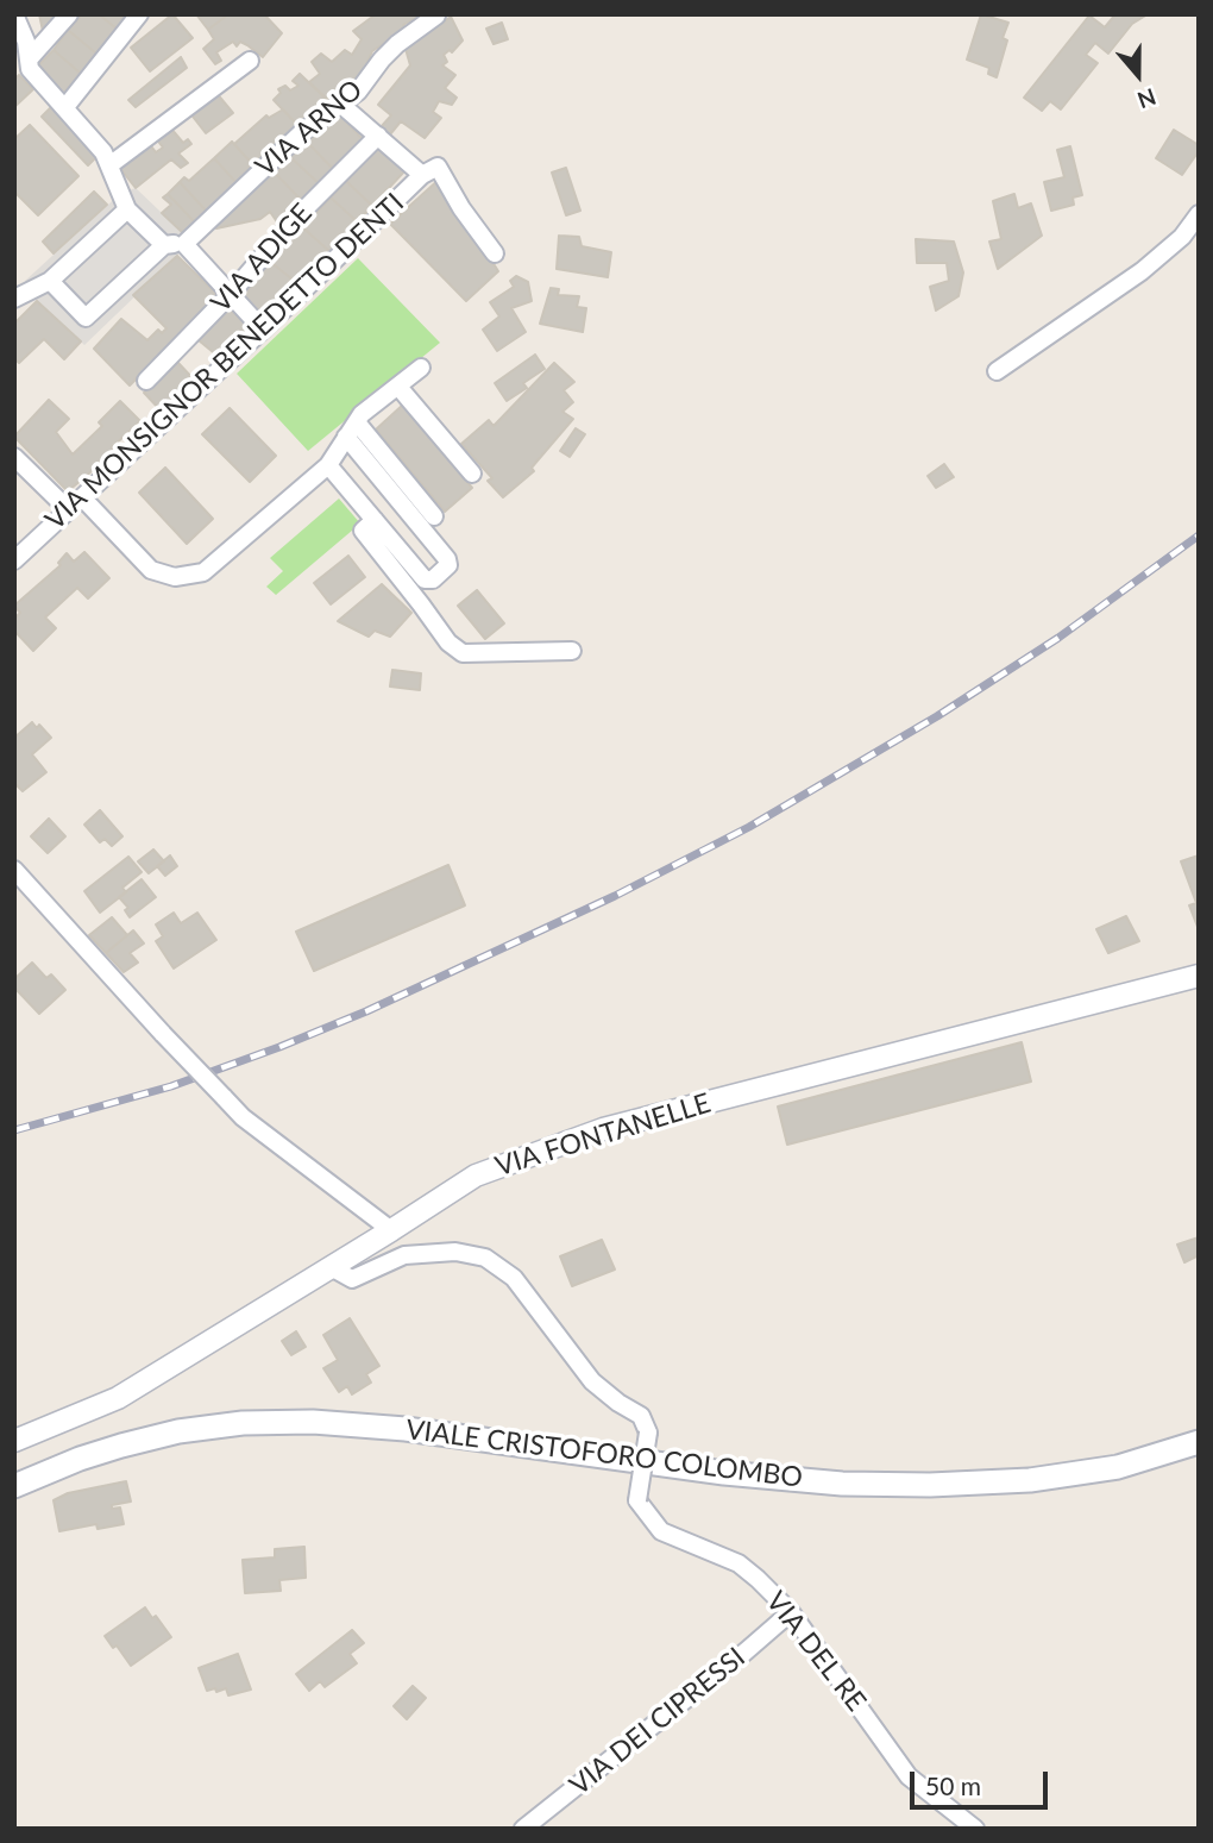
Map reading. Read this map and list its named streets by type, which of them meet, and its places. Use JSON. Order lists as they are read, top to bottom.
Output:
{
  "streets": {
    "main road": ["VIALE CRISTOFORO COLOMBO"],
    "street": [
      "VIA ARNO",
      "VIA ADIGE",
      "VIA MONSIGNOR BENEDETTO DENTI",
      "VIA FONTANELLE",
      "VIA DEL RE",
      "VIA DEI CIPRESSI"
    ]
  },
  "crossings": [
    ["VIA FONTANELLE", "VIA DEL RE"],
    ["VIA DEL RE", "VIA DEI CIPRESSI"]
  ],
  "scale_bar": "50 m",
  "north": "bottom"
}
